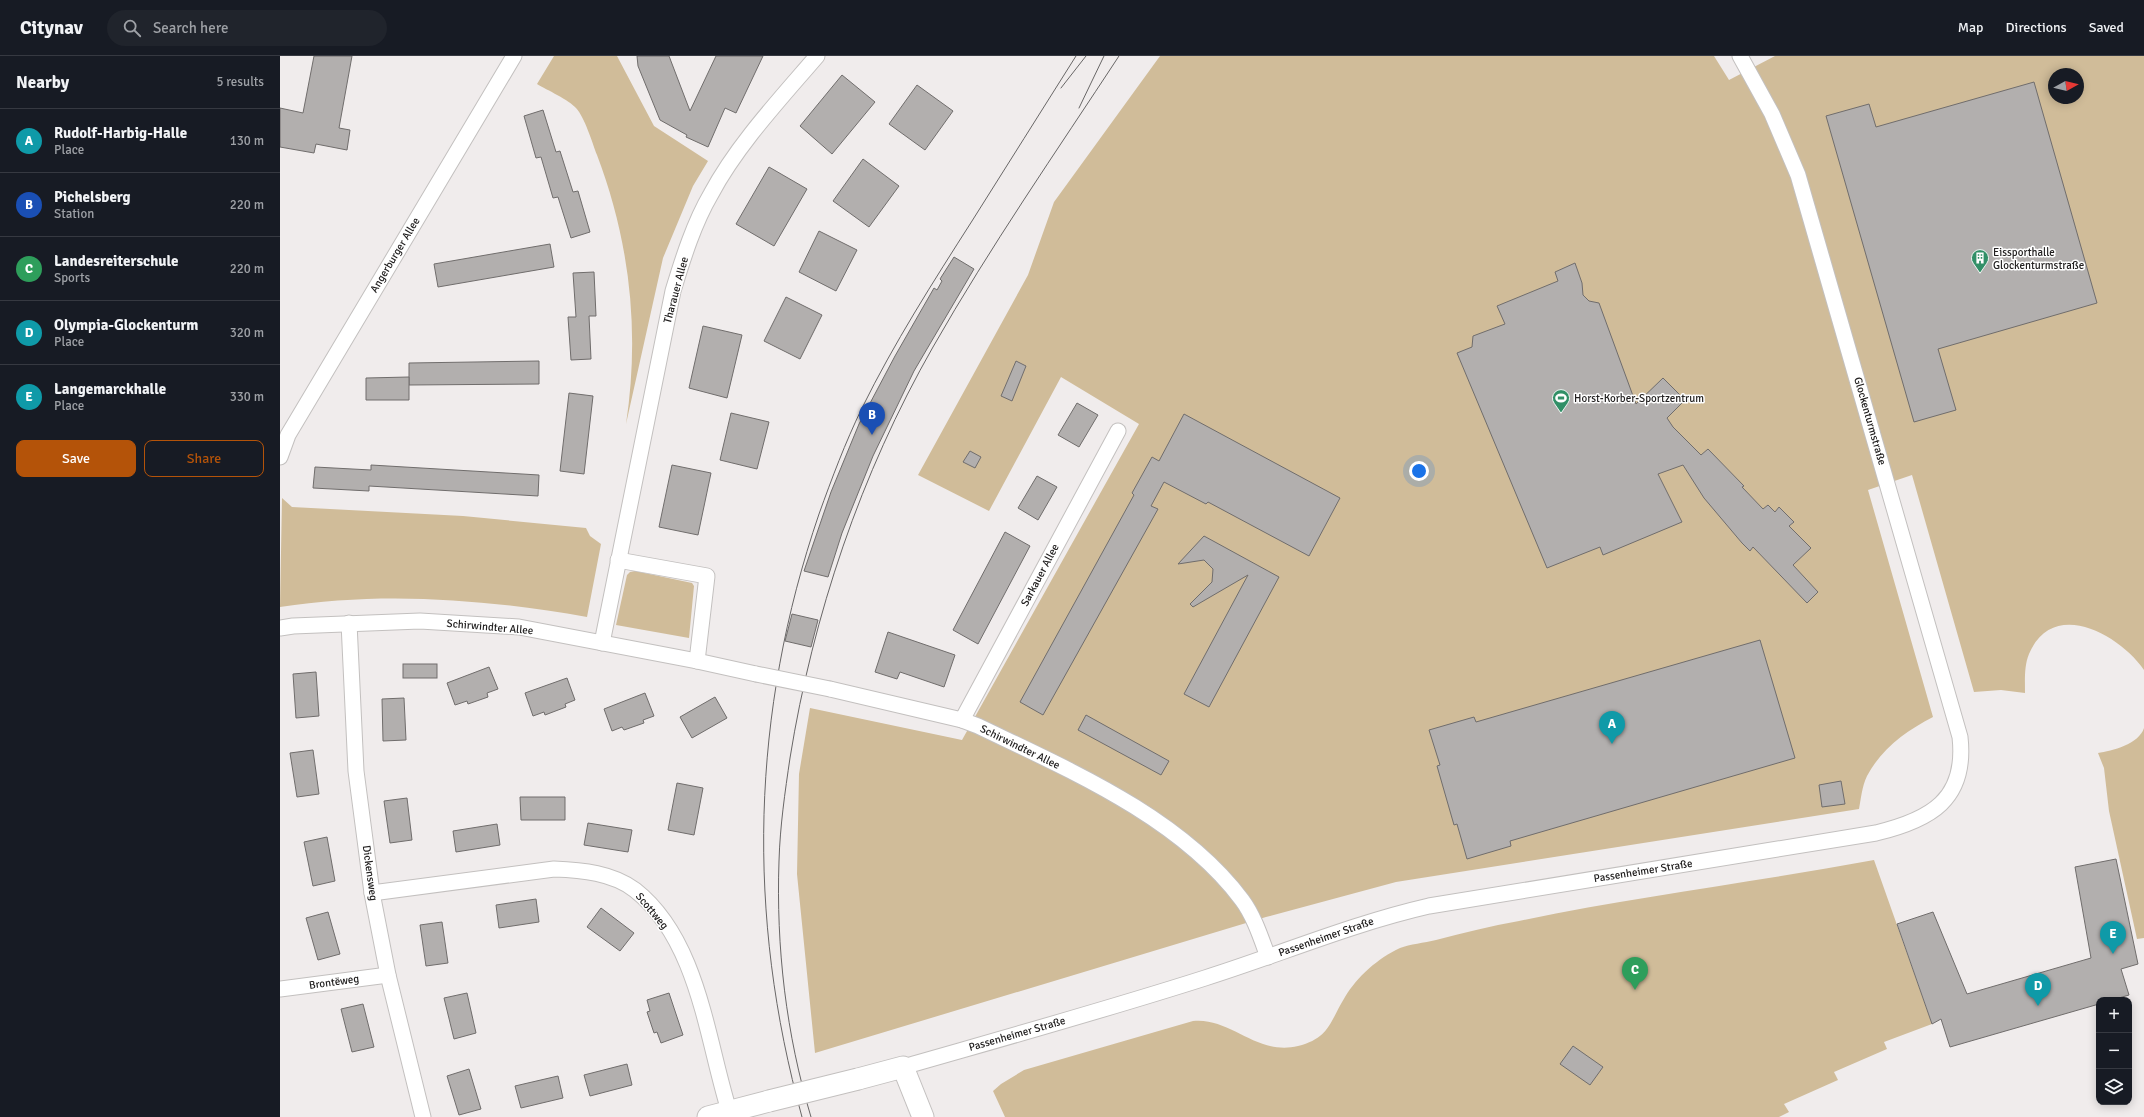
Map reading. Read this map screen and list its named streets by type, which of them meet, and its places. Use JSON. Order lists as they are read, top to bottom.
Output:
{
  "streets": {
    "street": [
      "Angerburger Allee",
      "Tharauer Allee",
      "Glockenturmstraße",
      "Sarkauer Allee",
      "Schirwindter Allee",
      "Passenheimer Straße",
      "Dickensweg",
      "Scottweg",
      "Brontëweg"
    ]
  },
  "crossings": [
    ["Tharauer Allee", "Schirwindter Allee"],
    ["Glockenturmstraße", "Passenheimer Straße"],
    ["Sarkauer Allee", "Schirwindter Allee"],
    ["Schirwindter Allee", "Passenheimer Straße"],
    ["Schirwindter Allee", "Dickensweg"],
    ["Passenheimer Straße", "Scottweg"],
    ["Dickensweg", "Scottweg"],
    ["Dickensweg", "Brontëweg"]
  ],
  "places": {
    "building": ["Eissporthalle Glockenturmstraße"],
    "sports": ["Horst-Korber-Sportzentrum"]
  },
  "north": "right",
  "page": {
    "header": "Citynav",
    "search": "Search here",
    "nav": ["Map", "Directions", "Saved"],
    "heading": ["Nearby", "5 results"],
    "list": [
      {
        "mark": "A",
        "name": "Rudolf-Harbig-Halle",
        "note": "Place",
        "value": "130 m"
      },
      {
        "mark": "B",
        "name": "Pichelsberg",
        "note": "Station",
        "value": "220 m"
      },
      {
        "mark": "C",
        "name": "Landesreiterschule",
        "note": "Sports",
        "value": "220 m"
      },
      {
        "mark": "D",
        "name": "Olympia-Glockenturm",
        "note": "Place",
        "value": "320 m"
      },
      {
        "mark": "E",
        "name": "Langemarckhalle",
        "note": "Place",
        "value": "330 m"
      }
    ],
    "pins": [
      "B",
      "A",
      "E",
      "C",
      "D"
    ],
    "buttons": ["Save", "Share"],
    "map_buttons": ["+", "−"]
  }
}
